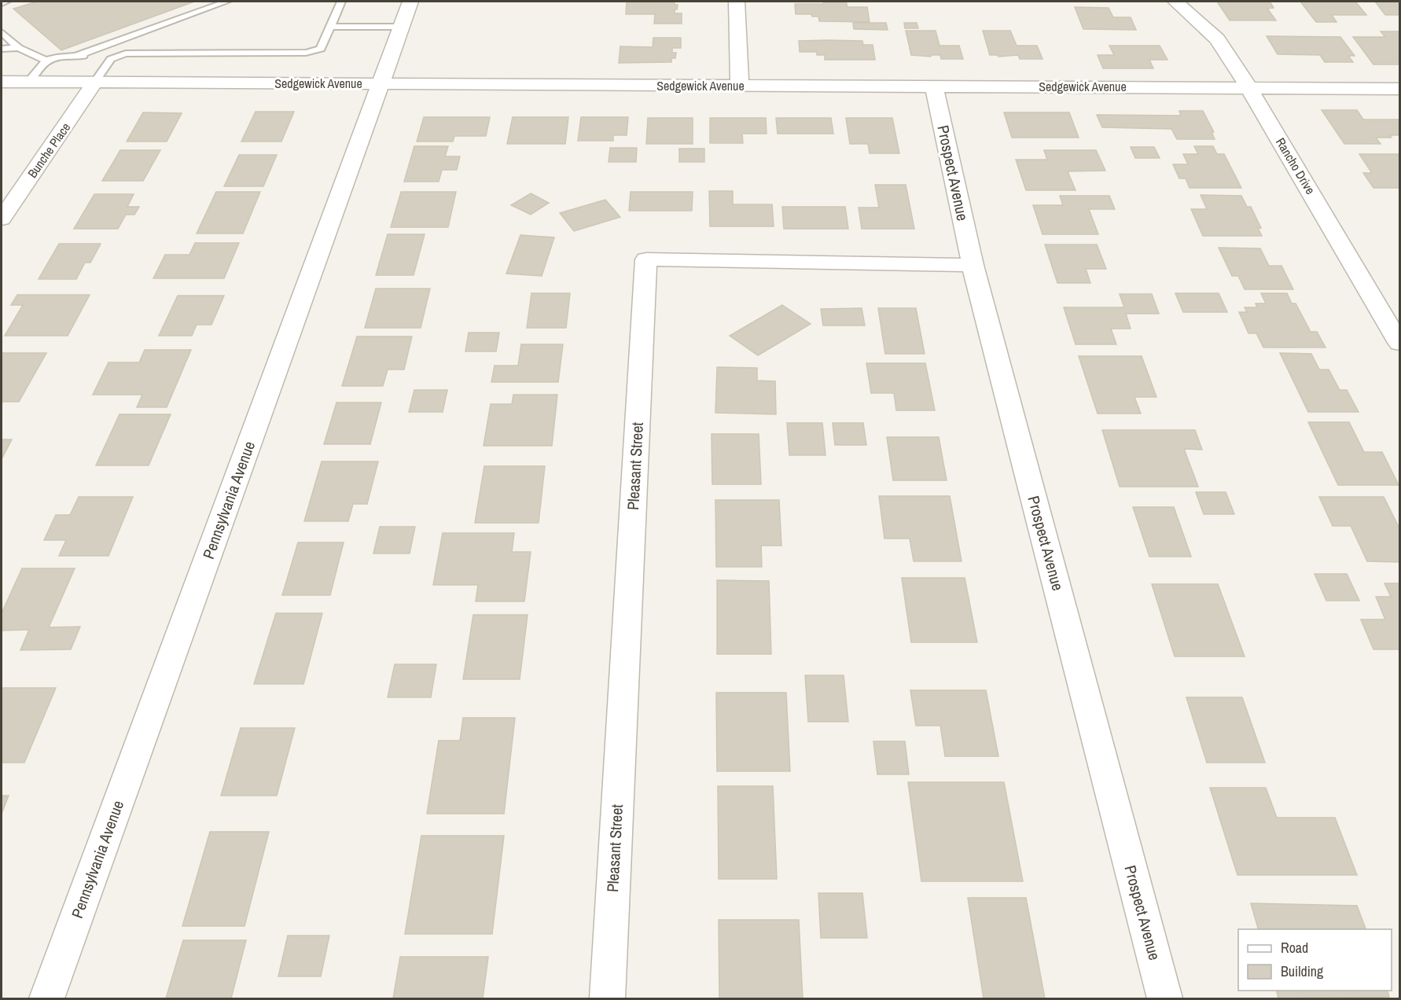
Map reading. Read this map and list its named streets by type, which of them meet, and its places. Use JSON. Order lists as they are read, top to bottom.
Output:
{
  "streets": {
    "street": [
      "Sedgewick Avenue",
      "Bunche Place",
      "Rancho Drive",
      "Prospect Avenue",
      "Pleasant Street",
      "Pennsylvania Avenue"
    ]
  },
  "crossings": [
    ["Sedgewick Avenue", "Bunche Place"],
    ["Sedgewick Avenue", "Rancho Drive"],
    ["Sedgewick Avenue", "Prospect Avenue"],
    ["Sedgewick Avenue", "Pennsylvania Avenue"],
    ["Prospect Avenue", "Pleasant Street"]
  ],
  "legend": ["Road", "Building"]
}
